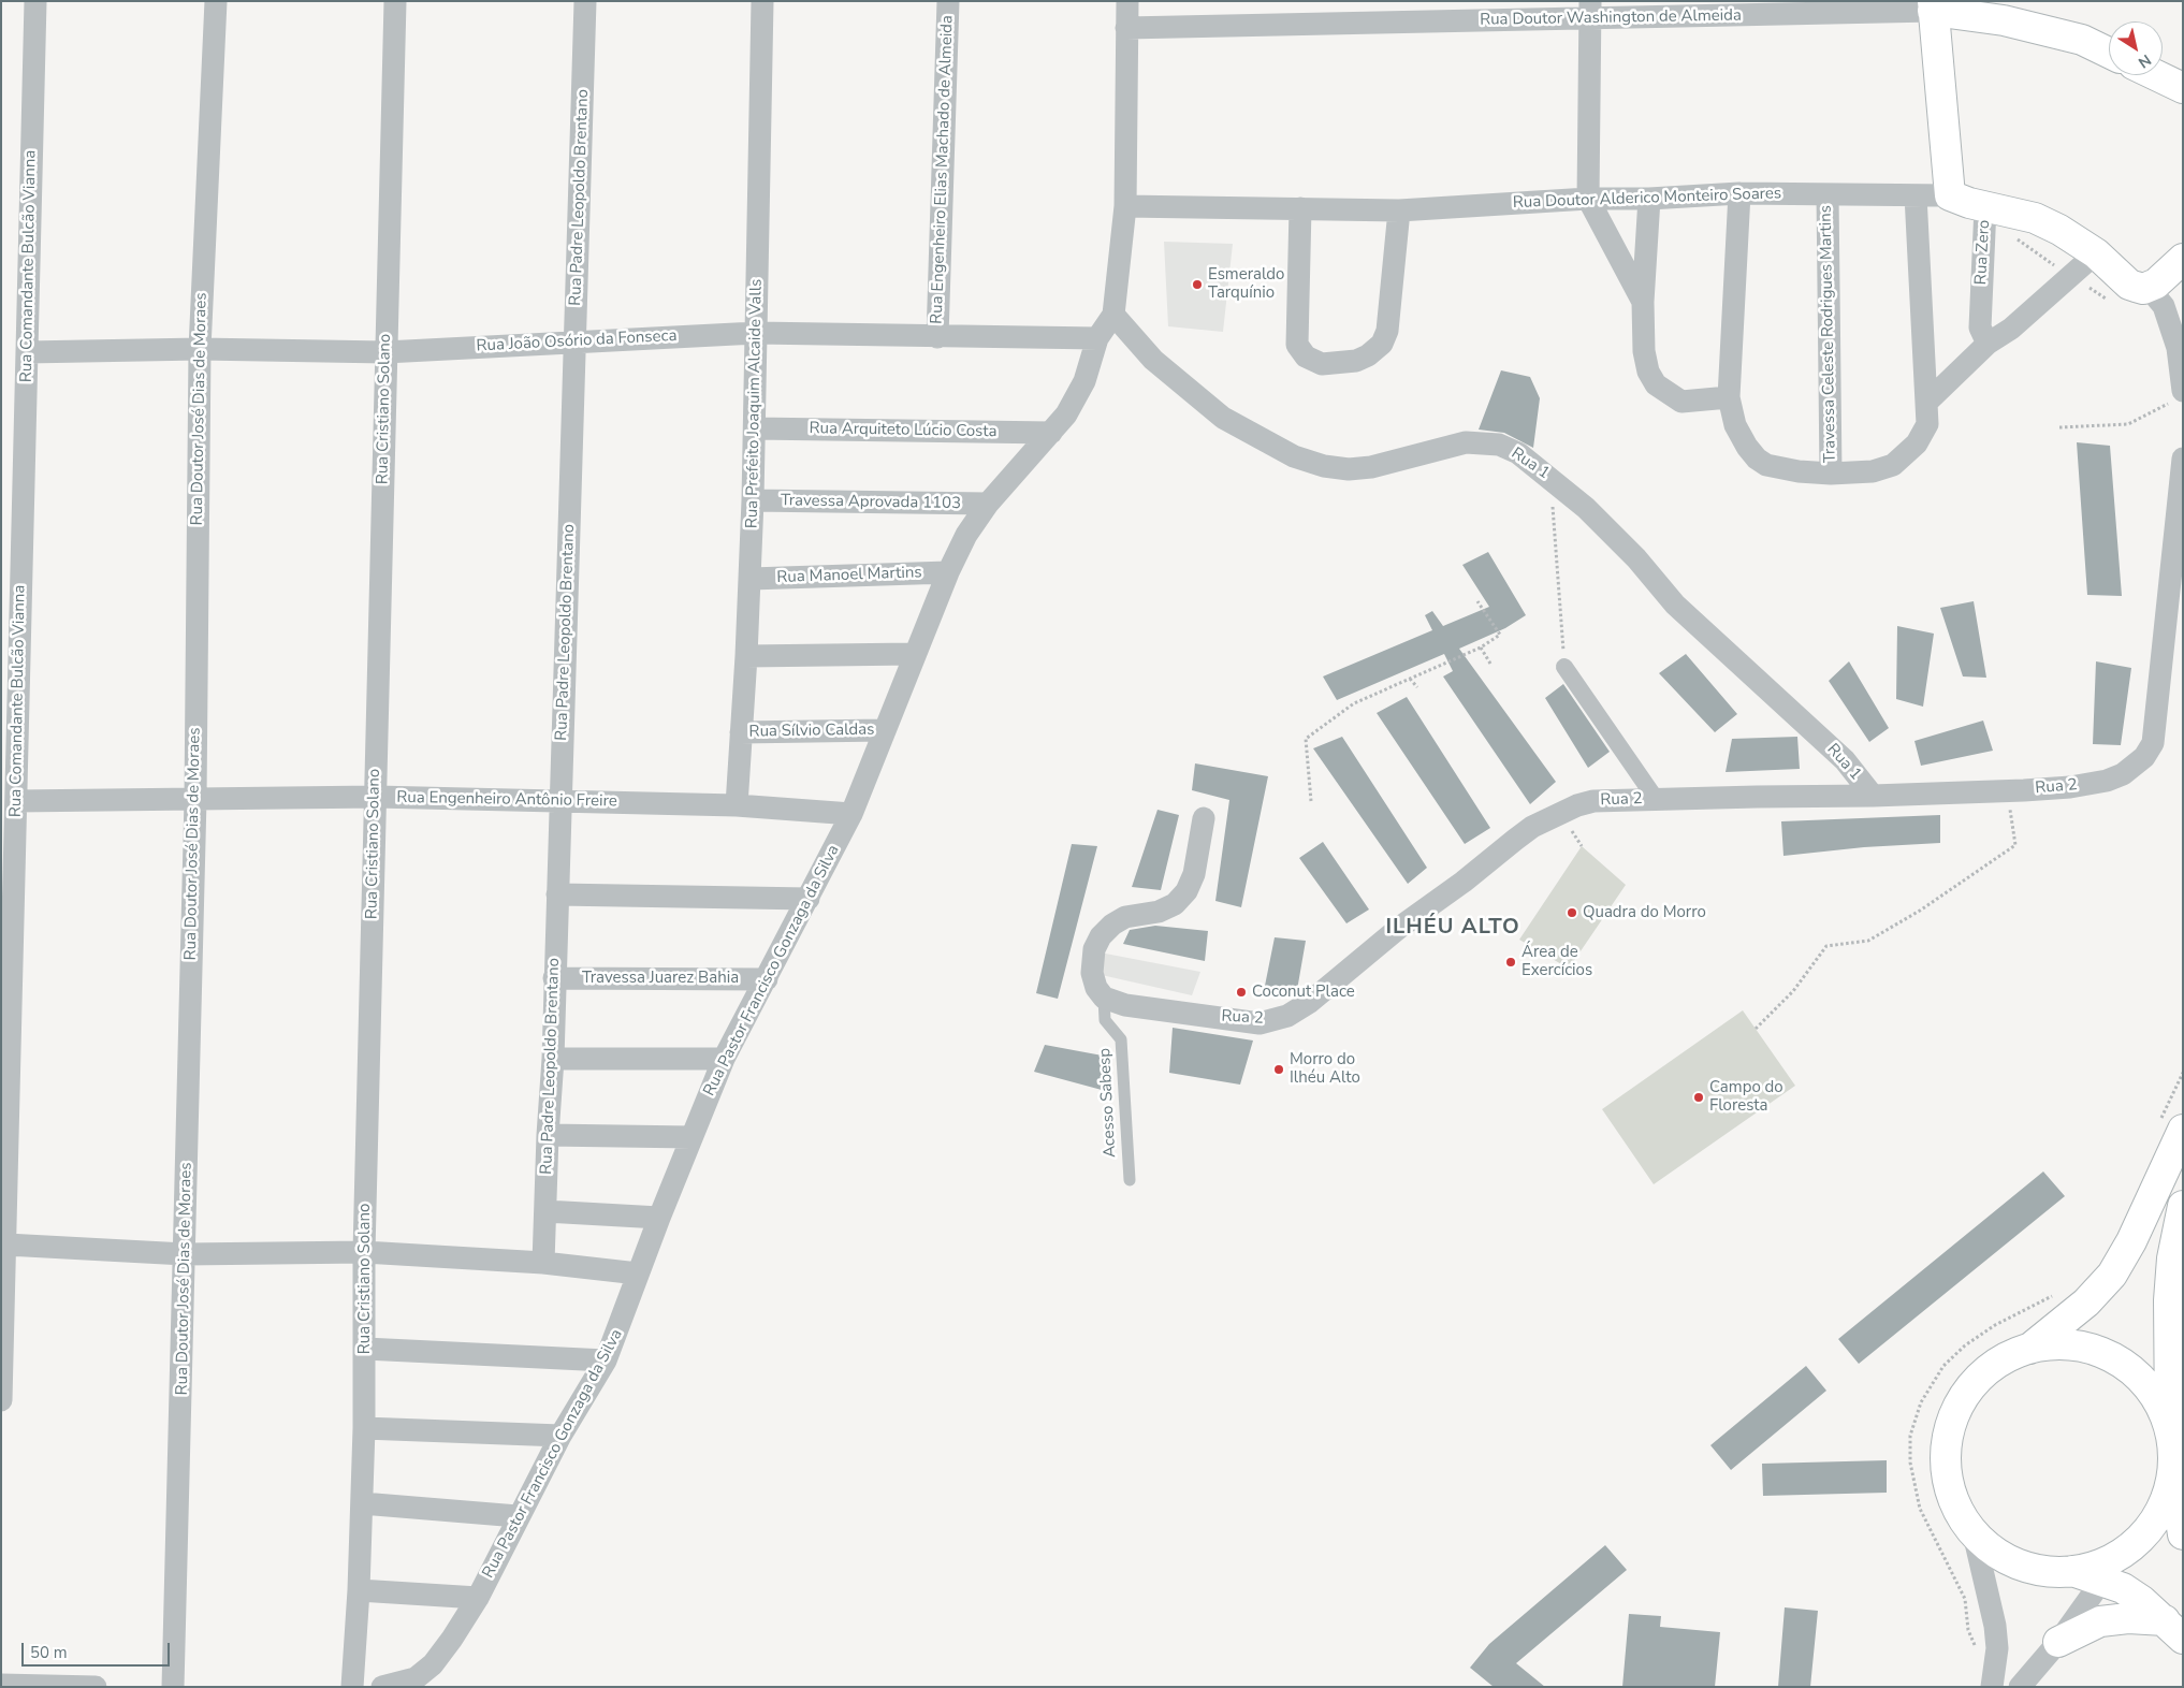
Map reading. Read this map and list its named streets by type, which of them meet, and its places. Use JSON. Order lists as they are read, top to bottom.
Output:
{
  "streets": {
    "main road": ["Rua Doutor Washington de Almeida", "Rua Doutor Alderico Monteiro Soares"],
    "street": [
      "Rua Engenheiro Elias Machado de Almeida",
      "Rua Padre Leopoldo Brentano",
      "Rua Zero",
      "Rua Comandante Bulcão Vianna",
      "Travessa Celeste Rodrigues Martins",
      "Rua João Osório da Fonseca",
      "Rua Prefeito Joaquim Alcaide Valls",
      "Rua Doutor José Dias de Moraes",
      "Rua Cristiano Solano",
      "Rua Arquiteto Lúcio Costa",
      "Rua 1",
      "Travessa Aprovada 1103",
      "Rua Manoel Martins",
      "Rua Sílvio Caldas",
      "Rua 2",
      "Rua Engenheiro Antônio Freire",
      "Rua Pastor Francisco Gonzaga da Silva",
      "Travessa Juarez Bahia"
    ],
    "lane": ["Acesso Sabesp"]
  },
  "crossings": [
    ["Rua Engenheiro Elias Machado de Almeida", "Rua João Osório da Fonseca"],
    ["Rua Padre Leopoldo Brentano", "Rua João Osório da Fonseca"],
    ["Rua Padre Leopoldo Brentano", "Rua Engenheiro Antônio Freire"],
    ["Rua Padre Leopoldo Brentano", "Travessa Juarez Bahia"],
    ["Rua Doutor Alderico Monteiro Soares", "Rua Zero"],
    ["Rua Doutor Alderico Monteiro Soares", "Travessa Celeste Rodrigues Martins"],
    ["Rua Comandante Bulcão Vianna", "Rua João Osório da Fonseca"],
    ["Rua Comandante Bulcão Vianna", "Rua Engenheiro Antônio Freire"],
    ["Rua João Osório da Fonseca", "Rua Prefeito Joaquim Alcaide Valls"],
    ["Rua João Osório da Fonseca", "Rua Doutor José Dias de Moraes"],
    ["Rua João Osório da Fonseca", "Rua Cristiano Solano"],
    ["Rua João Osório da Fonseca", "Rua Pastor Francisco Gonzaga da Silva"],
    ["Rua Prefeito Joaquim Alcaide Valls", "Rua Arquiteto Lúcio Costa"],
    ["Rua Prefeito Joaquim Alcaide Valls", "Travessa Aprovada 1103"],
    ["Rua Prefeito Joaquim Alcaide Valls", "Rua Manoel Martins"],
    ["Rua Prefeito Joaquim Alcaide Valls", "Rua Sílvio Caldas"],
    ["Rua Prefeito Joaquim Alcaide Valls", "Rua Engenheiro Antônio Freire"],
    ["Rua Doutor José Dias de Moraes", "Rua Engenheiro Antônio Freire"],
    ["Rua Cristiano Solano", "Rua Engenheiro Antônio Freire"],
    ["Rua Arquiteto Lúcio Costa", "Rua Pastor Francisco Gonzaga da Silva"],
    ["Rua 1", "Rua 2"],
    ["Travessa Aprovada 1103", "Rua Pastor Francisco Gonzaga da Silva"],
    ["Rua Manoel Martins", "Rua Pastor Francisco Gonzaga da Silva"],
    ["Rua Sílvio Caldas", "Rua Pastor Francisco Gonzaga da Silva"],
    ["Rua 2", "Acesso Sabesp"],
    ["Rua Engenheiro Antônio Freire", "Rua Pastor Francisco Gonzaga da Silva"],
    ["Rua Pastor Francisco Gonzaga da Silva", "Travessa Juarez Bahia"]
  ],
  "districts": ["ILHÉU ALTO"],
  "places": [
    "Esmeraldo Tarquínio",
    "Quadra do Morro",
    "Área de Exercícios",
    "Coconut Place",
    "Morro do Ilhéu Alto",
    "Campo do Floresta"
  ],
  "scale_bar": "50 m",
  "north": "bottom right"
}
